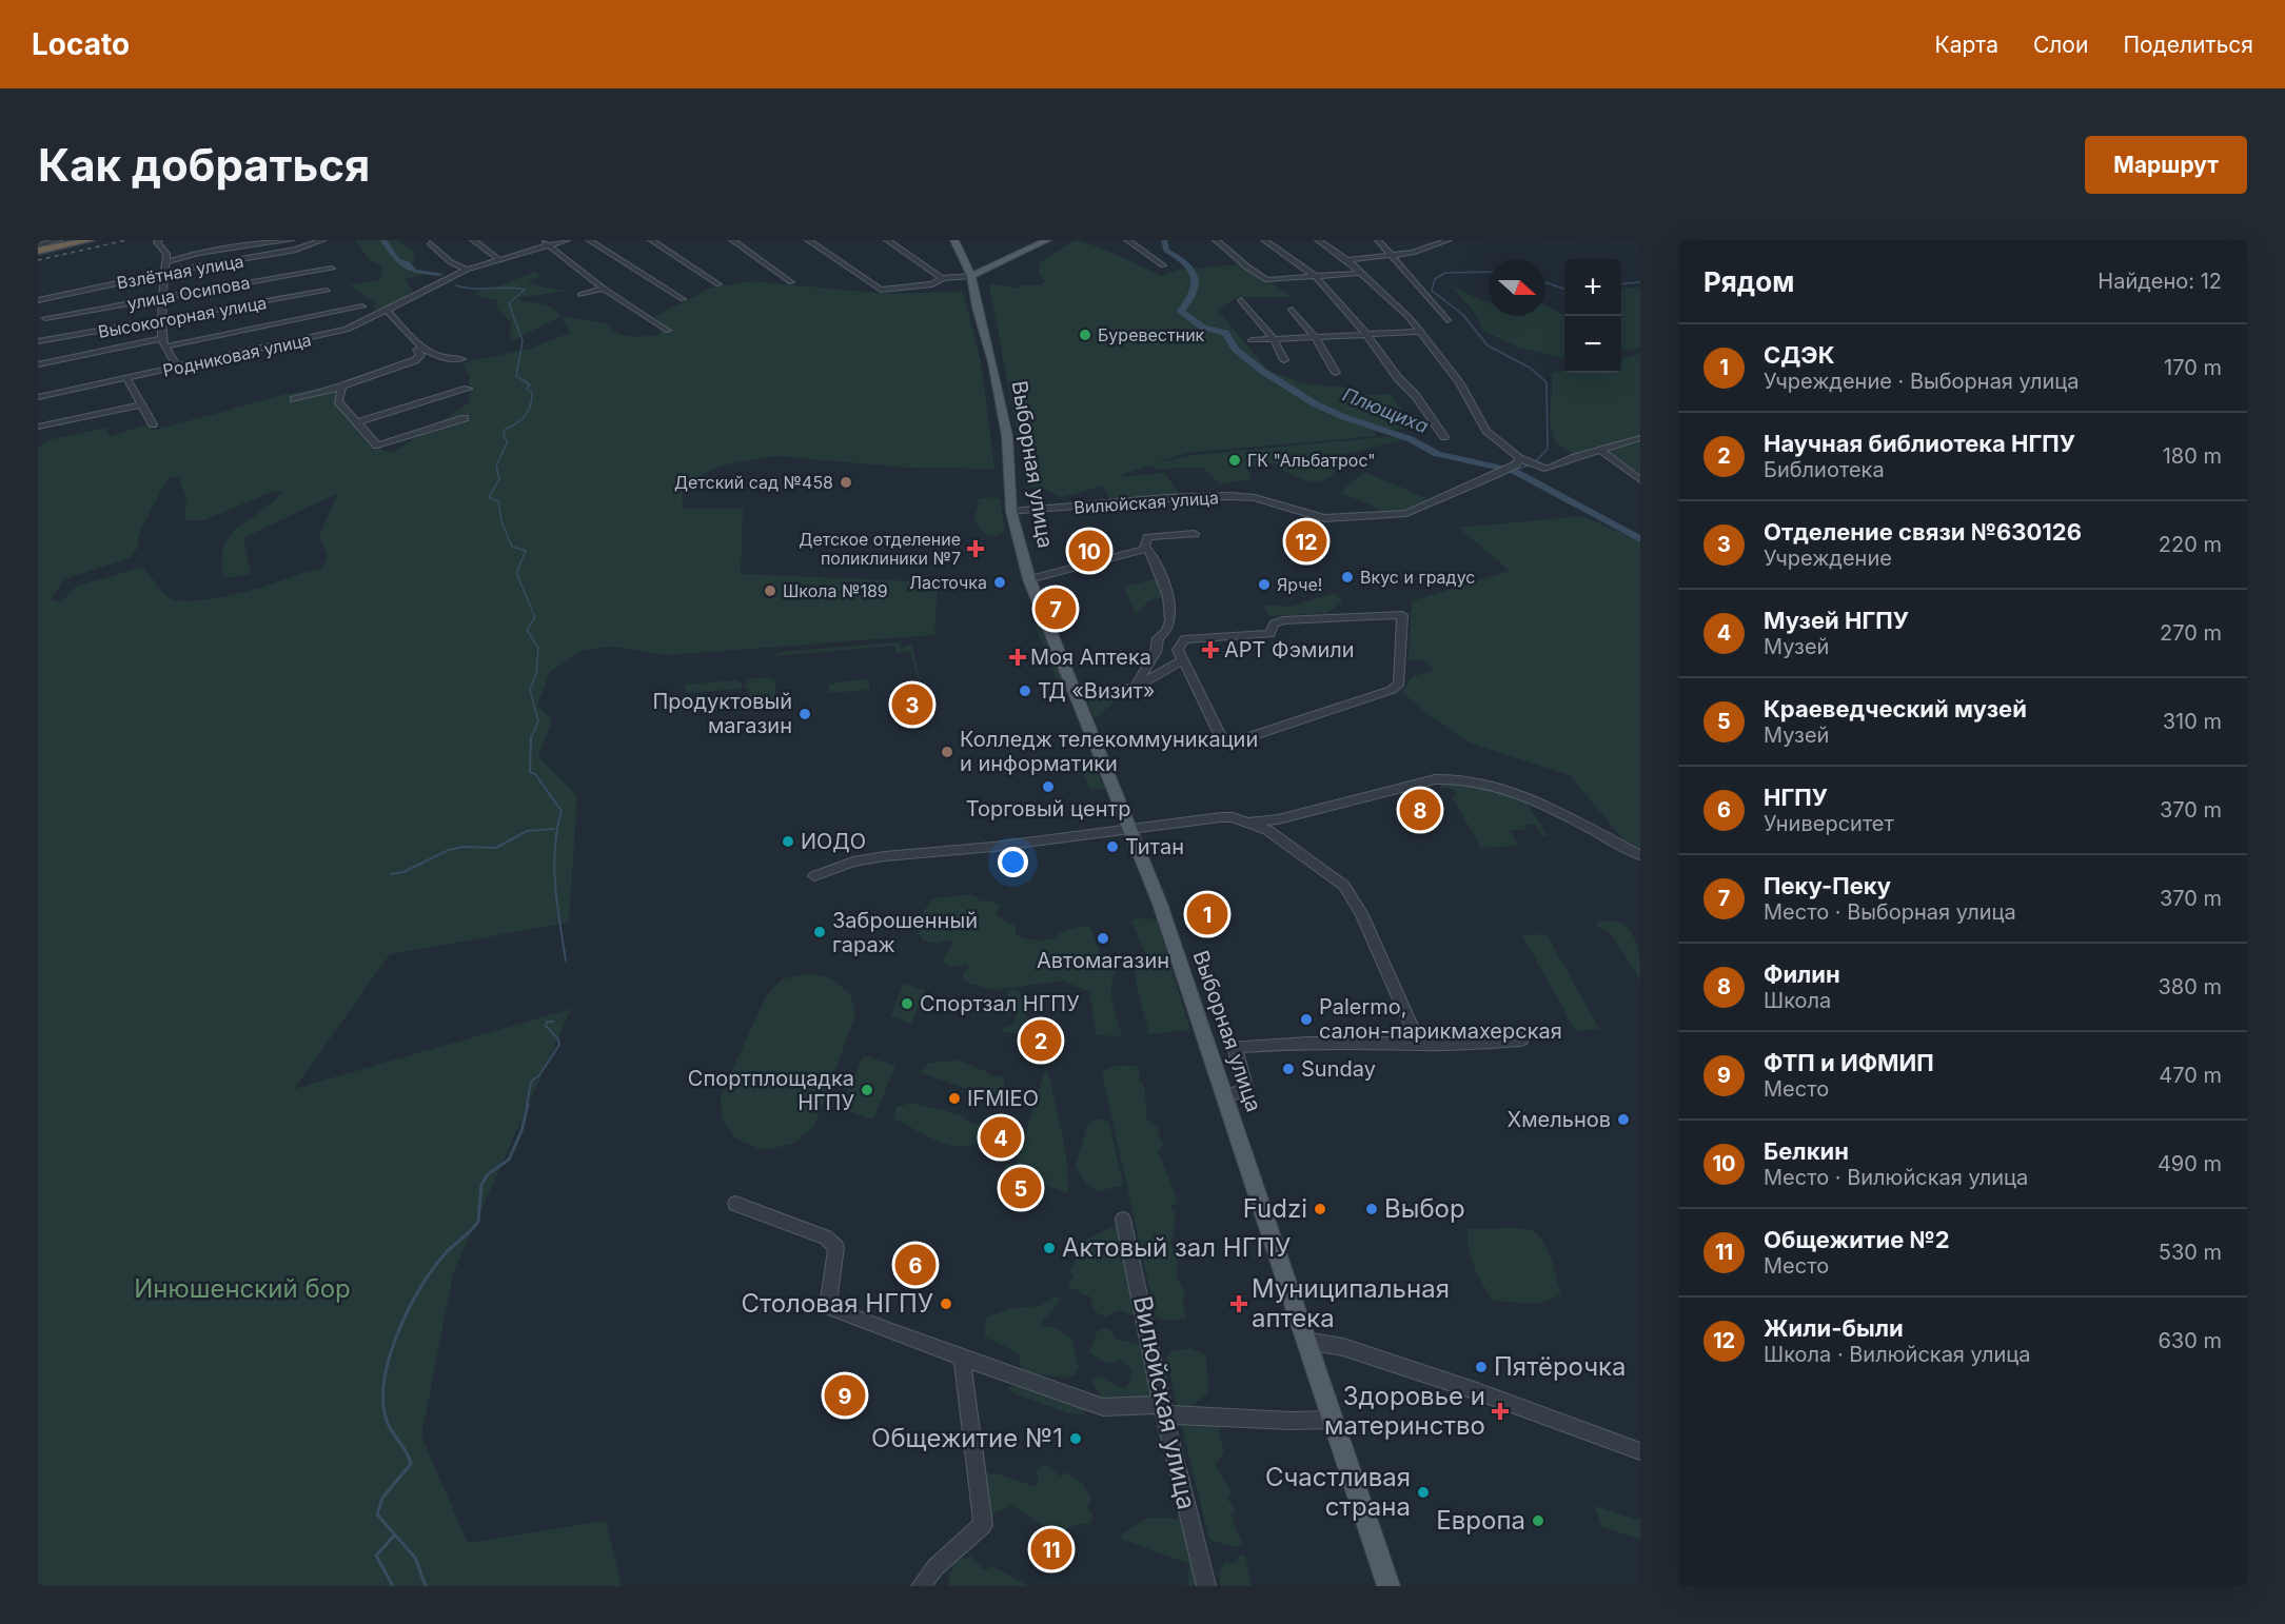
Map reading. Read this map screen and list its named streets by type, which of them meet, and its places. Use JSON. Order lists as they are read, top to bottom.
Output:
{
  "streets": {
    "main road": ["Выборная улица"],
    "street": [
      "Взлётная улица",
      "улица Осипова",
      "Высокогорная улица",
      "Родниковая улица",
      "Вилюйская улица"
    ]
  },
  "crossings": [
    ["Выборная улица", "Вилюйская улица"]
  ],
  "water": ["Плющиха"],
  "parks": ["Инюшенский бор"],
  "places": {
    "other": [
      "Буревестник",
      "ГК \"Альбатрос\"",
      "Детский сад №458",
      "Вкус и градус",
      "Ласточка",
      "Ярче!",
      "Школа №189",
      "ТД «Визит»",
      "Продуктовый магазин",
      "Колледж телекоммуникации и информатики",
      "Торговый центр",
      "ИОДО",
      "Титан",
      "Заброшенный гараж",
      "Автомагазин",
      "Спортзал НГПУ",
      "Palermo, салон-парикмахерская",
      "Sunday",
      "Спортплощадка НГПУ",
      "IFMIEO",
      "Хмельнов",
      "Fudzi",
      "Выбор",
      "Актовый зал НГПУ",
      "Столовая НГПУ",
      "Пятёрочка",
      "Общежитие №1",
      "Счастливая страна",
      "Европа"
    ],
    "health": [
      "Детское отделение поликлиники №7",
      "АРТ Фэмили",
      "Моя Аптека",
      "Муниципальная аптека",
      "Здоровье и материнство"
    ]
  },
  "north": "right",
  "page": {
    "header": "Locato",
    "nav": ["Карта", "Слои", "Поделиться"],
    "buttons": "Маршрут",
    "title": "Как добраться",
    "heading": ["Рядом", "Найдено: 12"],
    "map_buttons": ["+", "−"],
    "list": [
      {
        "mark": "1",
        "name": "СДЭК",
        "note": "Учреждение · Выборная улица",
        "value": "170 m"
      },
      {
        "mark": "2",
        "name": "Научная библиотека НГПУ",
        "note": "Библиотека",
        "value": "180 m"
      },
      {
        "mark": "3",
        "name": "Отделение связи №630126",
        "note": "Учреждение",
        "value": "220 m"
      },
      {
        "mark": "4",
        "name": "Музей НГПУ",
        "note": "Музей",
        "value": "270 m"
      },
      {
        "mark": "5",
        "name": "Краеведческий музей",
        "note": "Музей",
        "value": "310 m"
      },
      {
        "mark": "6",
        "name": "НГПУ",
        "note": "Университет",
        "value": "370 m"
      },
      {
        "mark": "7",
        "name": "Пеку-Пеку",
        "note": "Место · Выборная улица",
        "value": "370 m"
      },
      {
        "mark": "8",
        "name": "Филин",
        "note": "Школа",
        "value": "380 m"
      },
      {
        "mark": "9",
        "name": "ФТП и ИФМИП",
        "note": "Место",
        "value": "470 m"
      },
      {
        "mark": "10",
        "name": "Белкин",
        "note": "Место · Вилюйская улица",
        "value": "490 m"
      },
      {
        "mark": "11",
        "name": "Общежитие №2",
        "note": "Место",
        "value": "530 m"
      },
      {
        "mark": "12",
        "name": "Жили-были",
        "note": "Школа · Вилюйская улица",
        "value": "630 m"
      }
    ],
    "pins": [
      "12",
      "10",
      "7",
      "3",
      "8",
      "1",
      "2",
      "4",
      "5",
      "6",
      "9",
      "11"
    ]
  }
}
